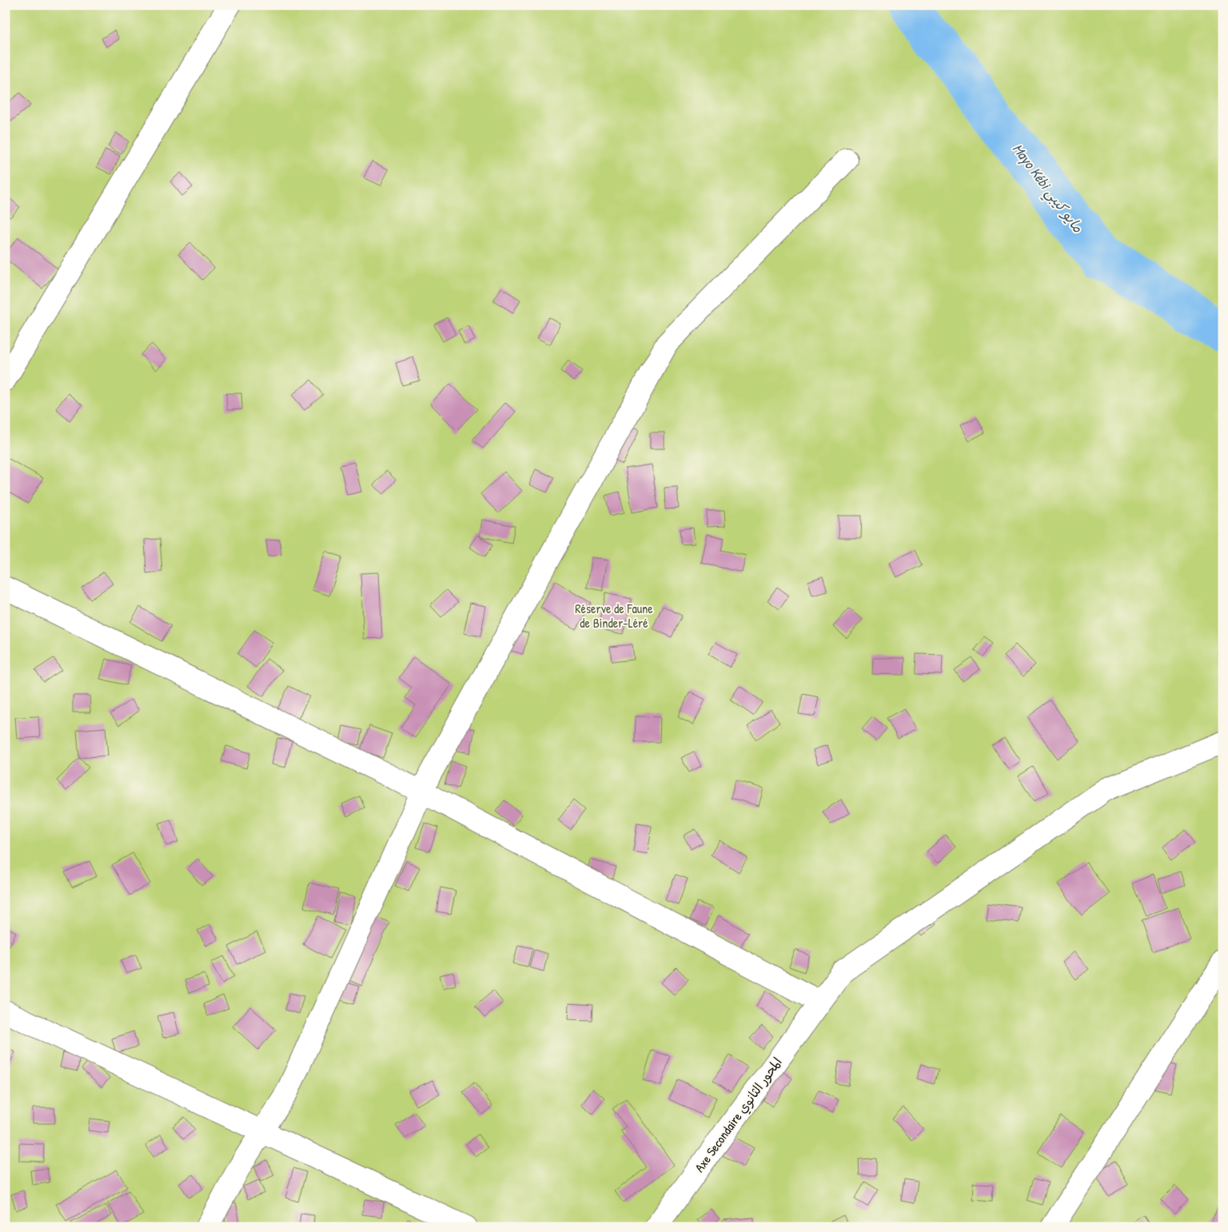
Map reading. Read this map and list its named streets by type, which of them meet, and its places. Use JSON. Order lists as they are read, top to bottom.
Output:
{
  "streets": {
    "street": ["Axe Secondaire المحور الثانوي"]
  },
  "water": ["Mayo Kébi مايو كيبي"],
  "parks": ["Réserve de Faune de Binder-Léré"]
}
